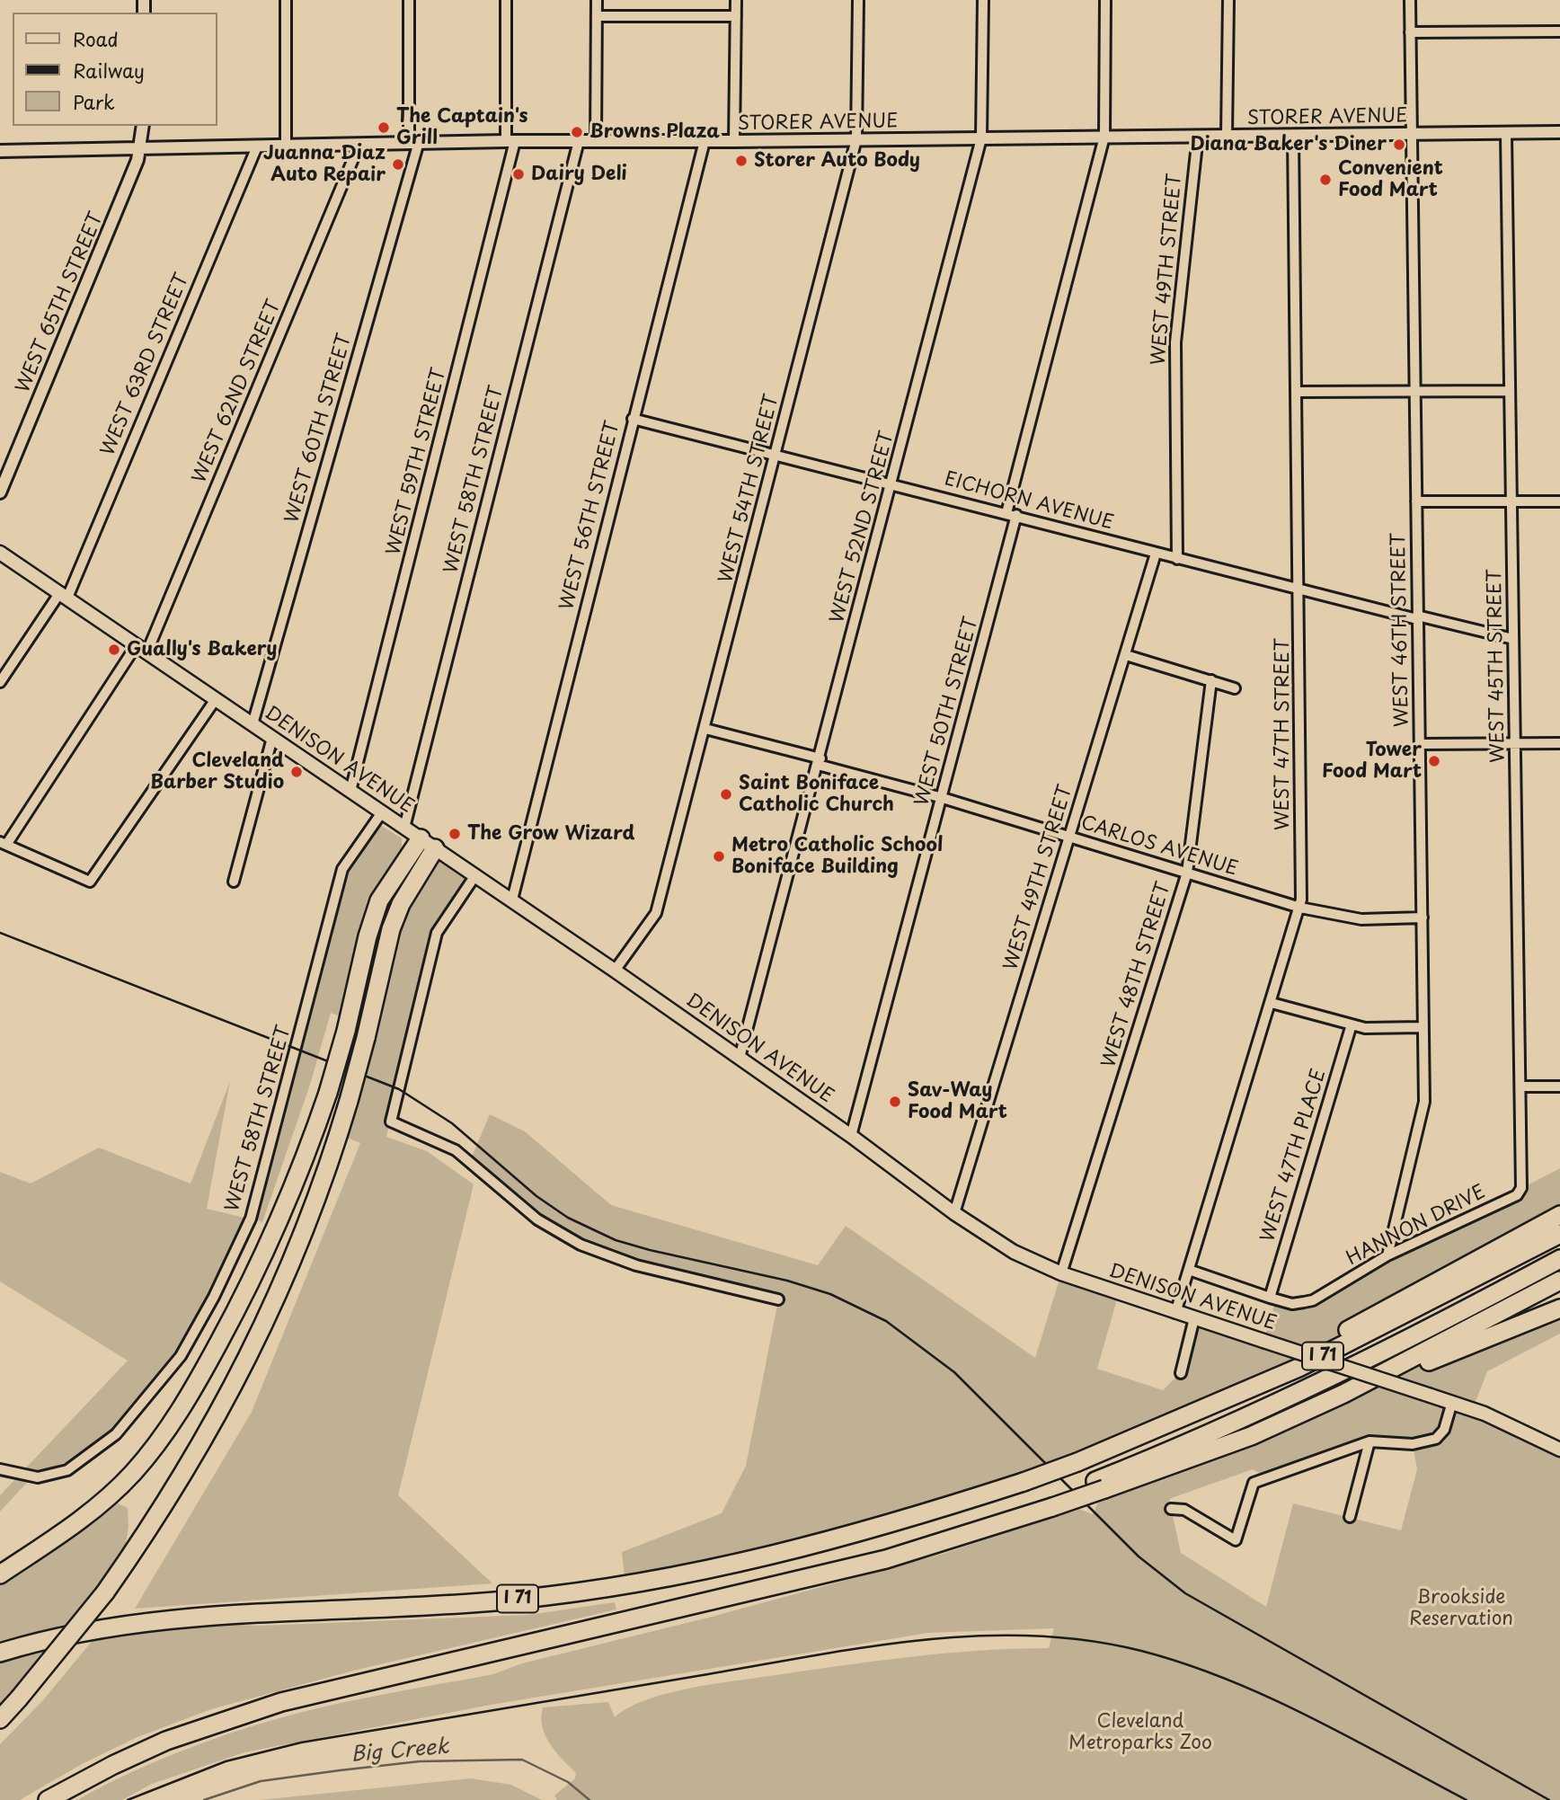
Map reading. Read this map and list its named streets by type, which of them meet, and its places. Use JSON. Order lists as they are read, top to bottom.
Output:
{
  "streets": {
    "highway": ["I 71"],
    "main road": ["DENISON AVENUE"],
    "street": [
      "STORER AVENUE",
      "WEST 49TH STREET",
      "WEST 65TH STREET",
      "WEST 63RD STREET",
      "WEST 62ND STREET",
      "WEST 60TH STREET",
      "WEST 59TH STREET",
      "WEST 58TH STREET",
      "WEST 54TH STREET",
      "EICHORN AVENUE",
      "WEST 56TH STREET",
      "WEST 52ND STREET",
      "WEST 46TH STREET",
      "WEST 45TH STREET",
      "WEST 50TH STREET",
      "WEST 47TH STREET",
      "CARLOS AVENUE",
      "WEST 48TH STREET",
      "WEST 47TH PLACE",
      "HANNON DRIVE"
    ]
  },
  "crossings": [
    ["STORER AVENUE", "WEST 49TH STREET"],
    ["STORER AVENUE", "WEST 65TH STREET"],
    ["STORER AVENUE", "WEST 63RD STREET"],
    ["STORER AVENUE", "WEST 62ND STREET"],
    ["STORER AVENUE", "WEST 60TH STREET"],
    ["STORER AVENUE", "WEST 59TH STREET"],
    ["STORER AVENUE", "WEST 58TH STREET"],
    ["STORER AVENUE", "WEST 54TH STREET"],
    ["STORER AVENUE", "WEST 56TH STREET"],
    ["STORER AVENUE", "WEST 52ND STREET"],
    ["STORER AVENUE", "WEST 46TH STREET"],
    ["STORER AVENUE", "WEST 45TH STREET"],
    ["STORER AVENUE", "WEST 50TH STREET"],
    ["STORER AVENUE", "WEST 47TH STREET"],
    ["WEST 49TH STREET", "EICHORN AVENUE"],
    ["WEST 49TH STREET", "DENISON AVENUE"],
    ["WEST 49TH STREET", "CARLOS AVENUE"],
    ["WEST 63RD STREET", "DENISON AVENUE"],
    ["WEST 62ND STREET", "DENISON AVENUE"],
    ["WEST 60TH STREET", "DENISON AVENUE"],
    ["WEST 59TH STREET", "DENISON AVENUE"],
    ["WEST 58TH STREET", "DENISON AVENUE"],
    ["WEST 54TH STREET", "EICHORN AVENUE"],
    ["WEST 54TH STREET", "DENISON AVENUE"],
    ["WEST 54TH STREET", "CARLOS AVENUE"],
    ["EICHORN AVENUE", "WEST 56TH STREET"],
    ["EICHORN AVENUE", "WEST 52ND STREET"],
    ["EICHORN AVENUE", "WEST 46TH STREET"],
    ["EICHORN AVENUE", "WEST 45TH STREET"],
    ["EICHORN AVENUE", "WEST 50TH STREET"],
    ["EICHORN AVENUE", "WEST 47TH STREET"],
    ["WEST 56TH STREET", "DENISON AVENUE"],
    ["WEST 52ND STREET", "DENISON AVENUE"],
    ["WEST 52ND STREET", "CARLOS AVENUE"],
    ["WEST 46TH STREET", "CARLOS AVENUE"],
    ["WEST 46TH STREET", "HANNON DRIVE"],
    ["WEST 45TH STREET", "HANNON DRIVE"],
    ["WEST 50TH STREET", "DENISON AVENUE"],
    ["WEST 50TH STREET", "CARLOS AVENUE"],
    ["WEST 47TH STREET", "DENISON AVENUE"],
    ["WEST 47TH STREET", "CARLOS AVENUE"],
    ["WEST 47TH STREET", "HANNON DRIVE"],
    ["DENISON AVENUE", "WEST 48TH STREET"],
    ["CARLOS AVENUE", "WEST 48TH STREET"],
    ["WEST 47TH PLACE", "HANNON DRIVE"]
  ],
  "water": ["Big Creek"],
  "parks": ["Brookside Reservation", "Cleveland Metroparks Zoo"],
  "places": [
    "The Captain's Grill",
    "Browns Plaza",
    "Diana Baker's Diner",
    "Storer Auto Body",
    "Juanna Diaz Auto Repair",
    "Dairy Deli",
    "Convenient Food Mart",
    "Gually's Bakery",
    "Tower Food Mart",
    "Cleveland Barber Studio",
    "Saint Boniface Catholic Church",
    "The Grow Wizard",
    "Metro Catholic School Boniface Building",
    "Sav-Way Food Mart"
  ],
  "legend": ["Road", "Railway", "Park"]
}
